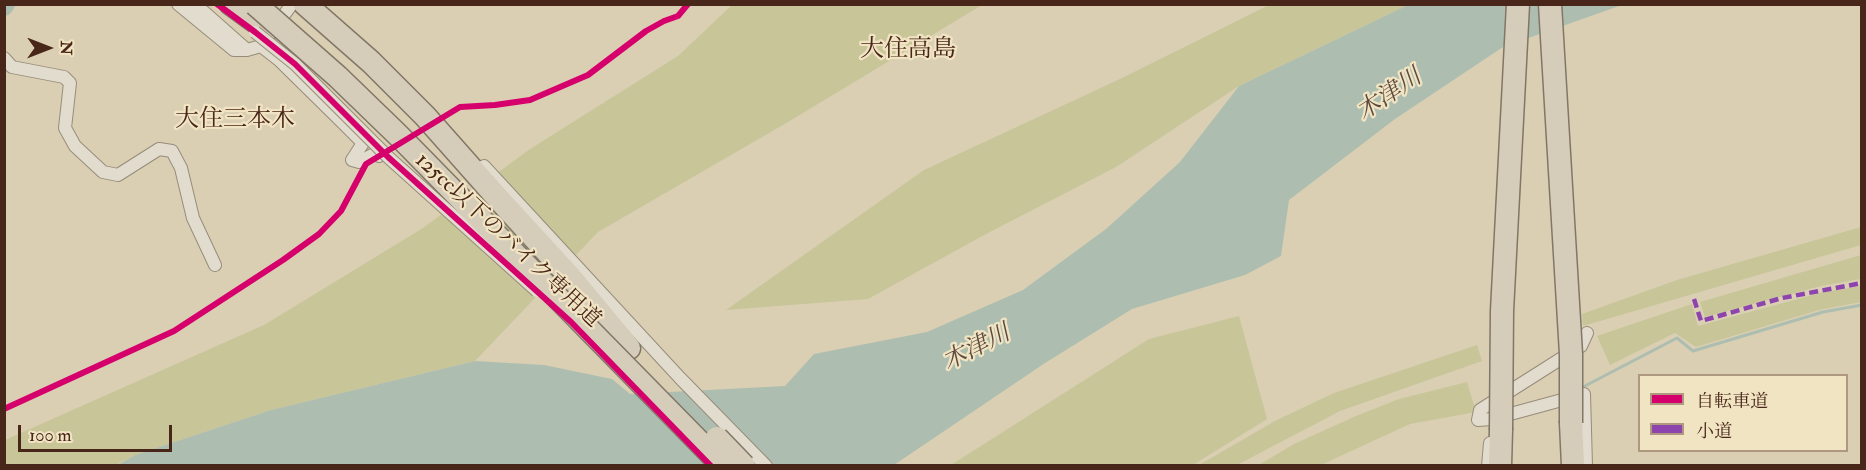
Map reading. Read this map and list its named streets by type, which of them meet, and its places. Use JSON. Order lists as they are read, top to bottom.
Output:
{
  "streets": {
    "street": ["125cc以下のバイク専用道"]
  },
  "districts": ["大住高島", "大住三本木"],
  "water": ["木津川"],
  "legend": ["自転車道", "小道"],
  "scale_bar": "100 m",
  "north": "right"
}
